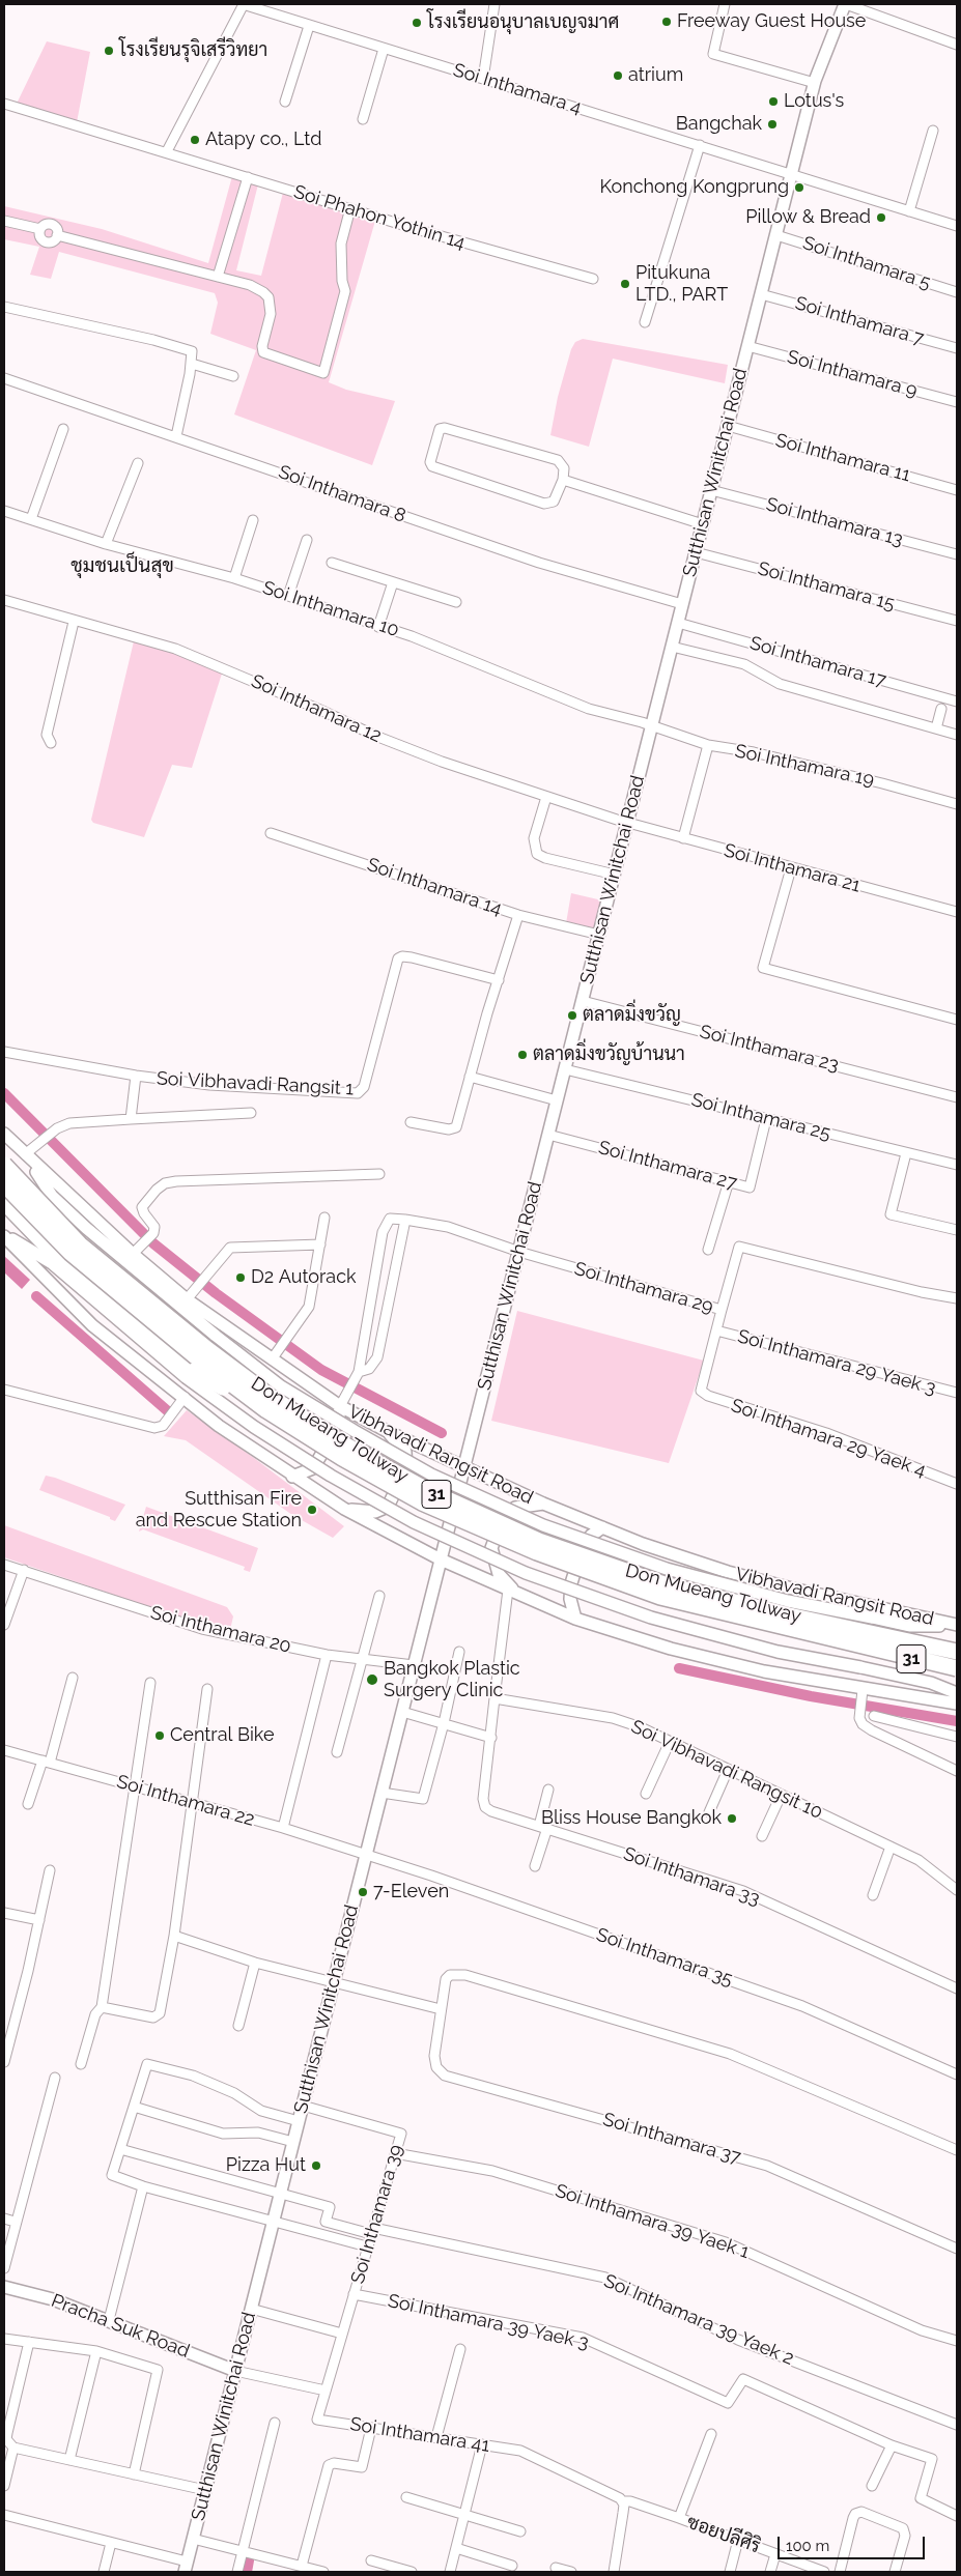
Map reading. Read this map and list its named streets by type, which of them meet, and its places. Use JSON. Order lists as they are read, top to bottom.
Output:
{
  "streets": {
    "highway": ["Don Mueang Tollway", "Vibhavadi Rangsit Road", "31"],
    "main road": ["Sutthisan Winitchai Road", "Pracha Suk Road"],
    "street": [
      "Soi Inthamara 4",
      "Soi Phahon Yothin 14",
      "Soi Inthamara 5",
      "Soi Inthamara 7",
      "Soi Inthamara 9",
      "Soi Inthamara 11",
      "Soi Inthamara 8",
      "Soi Inthamara 13",
      "Soi Inthamara 15",
      "Soi Inthamara 10",
      "Soi Inthamara 17",
      "Soi Inthamara 12",
      "Soi Inthamara 19",
      "Soi Inthamara 21",
      "Soi Inthamara 14",
      "Soi Inthamara 23",
      "Soi Vibhavadi Rangsit 1",
      "Soi Inthamara 25",
      "Soi Inthamara 27",
      "Soi Inthamara 29",
      "Soi Inthamara 29 Yaek 3",
      "Soi Inthamara 29 Yaek 4",
      "Soi Inthamara 20",
      "Soi Vibhavadi Rangsit 10",
      "Soi Inthamara 22",
      "Soi Inthamara 33",
      "Soi Inthamara 35",
      "Soi Inthamara 37",
      "Soi Inthamara 39",
      "Soi Inthamara 39 Yaek 1",
      "Soi Inthamara 39 Yaek 2",
      "Soi Inthamara 39 Yaek 3",
      "Soi Inthamara 41",
      "ซอยปลีศิริ"
    ]
  },
  "crossings": [
    ["Soi Inthamara 4", "Sutthisan Winitchai Road"],
    ["Soi Inthamara 5", "Sutthisan Winitchai Road"],
    ["Soi Inthamara 7", "Sutthisan Winitchai Road"],
    ["Soi Inthamara 9", "Sutthisan Winitchai Road"],
    ["Soi Inthamara 11", "Sutthisan Winitchai Road"],
    ["Sutthisan Winitchai Road", "Soi Inthamara 8"],
    ["Sutthisan Winitchai Road", "Soi Inthamara 13"],
    ["Sutthisan Winitchai Road", "Soi Inthamara 15"],
    ["Sutthisan Winitchai Road", "Soi Inthamara 10"],
    ["Sutthisan Winitchai Road", "Soi Inthamara 17"],
    ["Sutthisan Winitchai Road", "Soi Inthamara 12"],
    ["Sutthisan Winitchai Road", "Soi Inthamara 19"],
    ["Sutthisan Winitchai Road", "Soi Inthamara 21"],
    ["Sutthisan Winitchai Road", "Soi Inthamara 14"],
    ["Sutthisan Winitchai Road", "Soi Inthamara 23"],
    ["Sutthisan Winitchai Road", "Soi Inthamara 25"],
    ["Sutthisan Winitchai Road", "Soi Inthamara 27"],
    ["Sutthisan Winitchai Road", "Soi Inthamara 29"],
    ["Sutthisan Winitchai Road", "Vibhavadi Rangsit Road"],
    ["Sutthisan Winitchai Road", "31"],
    ["Sutthisan Winitchai Road", "Soi Inthamara 20"],
    ["Sutthisan Winitchai Road", "Soi Inthamara 22"],
    ["Sutthisan Winitchai Road", "Soi Inthamara 35"],
    ["Sutthisan Winitchai Road", "Soi Inthamara 39"],
    ["Sutthisan Winitchai Road", "Soi Inthamara 39 Yaek 2"],
    ["Sutthisan Winitchai Road", "Pracha Suk Road"],
    ["Soi Inthamara 10", "Soi Inthamara 19"],
    ["Soi Inthamara 12", "Soi Inthamara 21"],
    ["Soi Inthamara 25", "Soi Inthamara 27"],
    ["Soi Inthamara 29", "Soi Inthamara 29 Yaek 3"],
    ["Soi Inthamara 29", "Soi Inthamara 29 Yaek 4"],
    ["Don Mueang Tollway", "Vibhavadi Rangsit Road"],
    ["Vibhavadi Rangsit Road", "31"],
    ["Soi Vibhavadi Rangsit 10", "Soi Inthamara 33"],
    ["Soi Inthamara 22", "Soi Inthamara 35"],
    ["Soi Inthamara 39", "Soi Inthamara 39 Yaek 1"],
    ["Soi Inthamara 39", "Soi Inthamara 39 Yaek 2"],
    ["Soi Inthamara 39", "Soi Inthamara 39 Yaek 3"],
    ["Soi Inthamara 39", "Soi Inthamara 41"],
    ["Soi Inthamara 41", "ซอยปลีศิริ"]
  ],
  "districts": ["ชุมชนเป็นสุข"],
  "places": [
    "Freeway Guest House",
    "โรงเรียนอนุบาลเบญจมาศ",
    "โรงเรียนรุจิเสรีวิทยา",
    "atrium",
    "Lotus's",
    "Bangchak",
    "Atapy co., Ltd",
    "Konchong Kongprung",
    "Pillow & Bread",
    "Pitukuna LTD., PART",
    "ตลาดมิ่งขวัญ",
    "ตลาดมิ่งขวัญบ้านนา",
    "D2 Autorack",
    "Sutthisan Fire and Rescue Station",
    "Bangkok Plastic Surgery Clinic",
    "Central Bike",
    "Bliss House Bangkok",
    "7-Eleven",
    "Pizza Hut"
  ],
  "scale_bar": "100 m"
}
